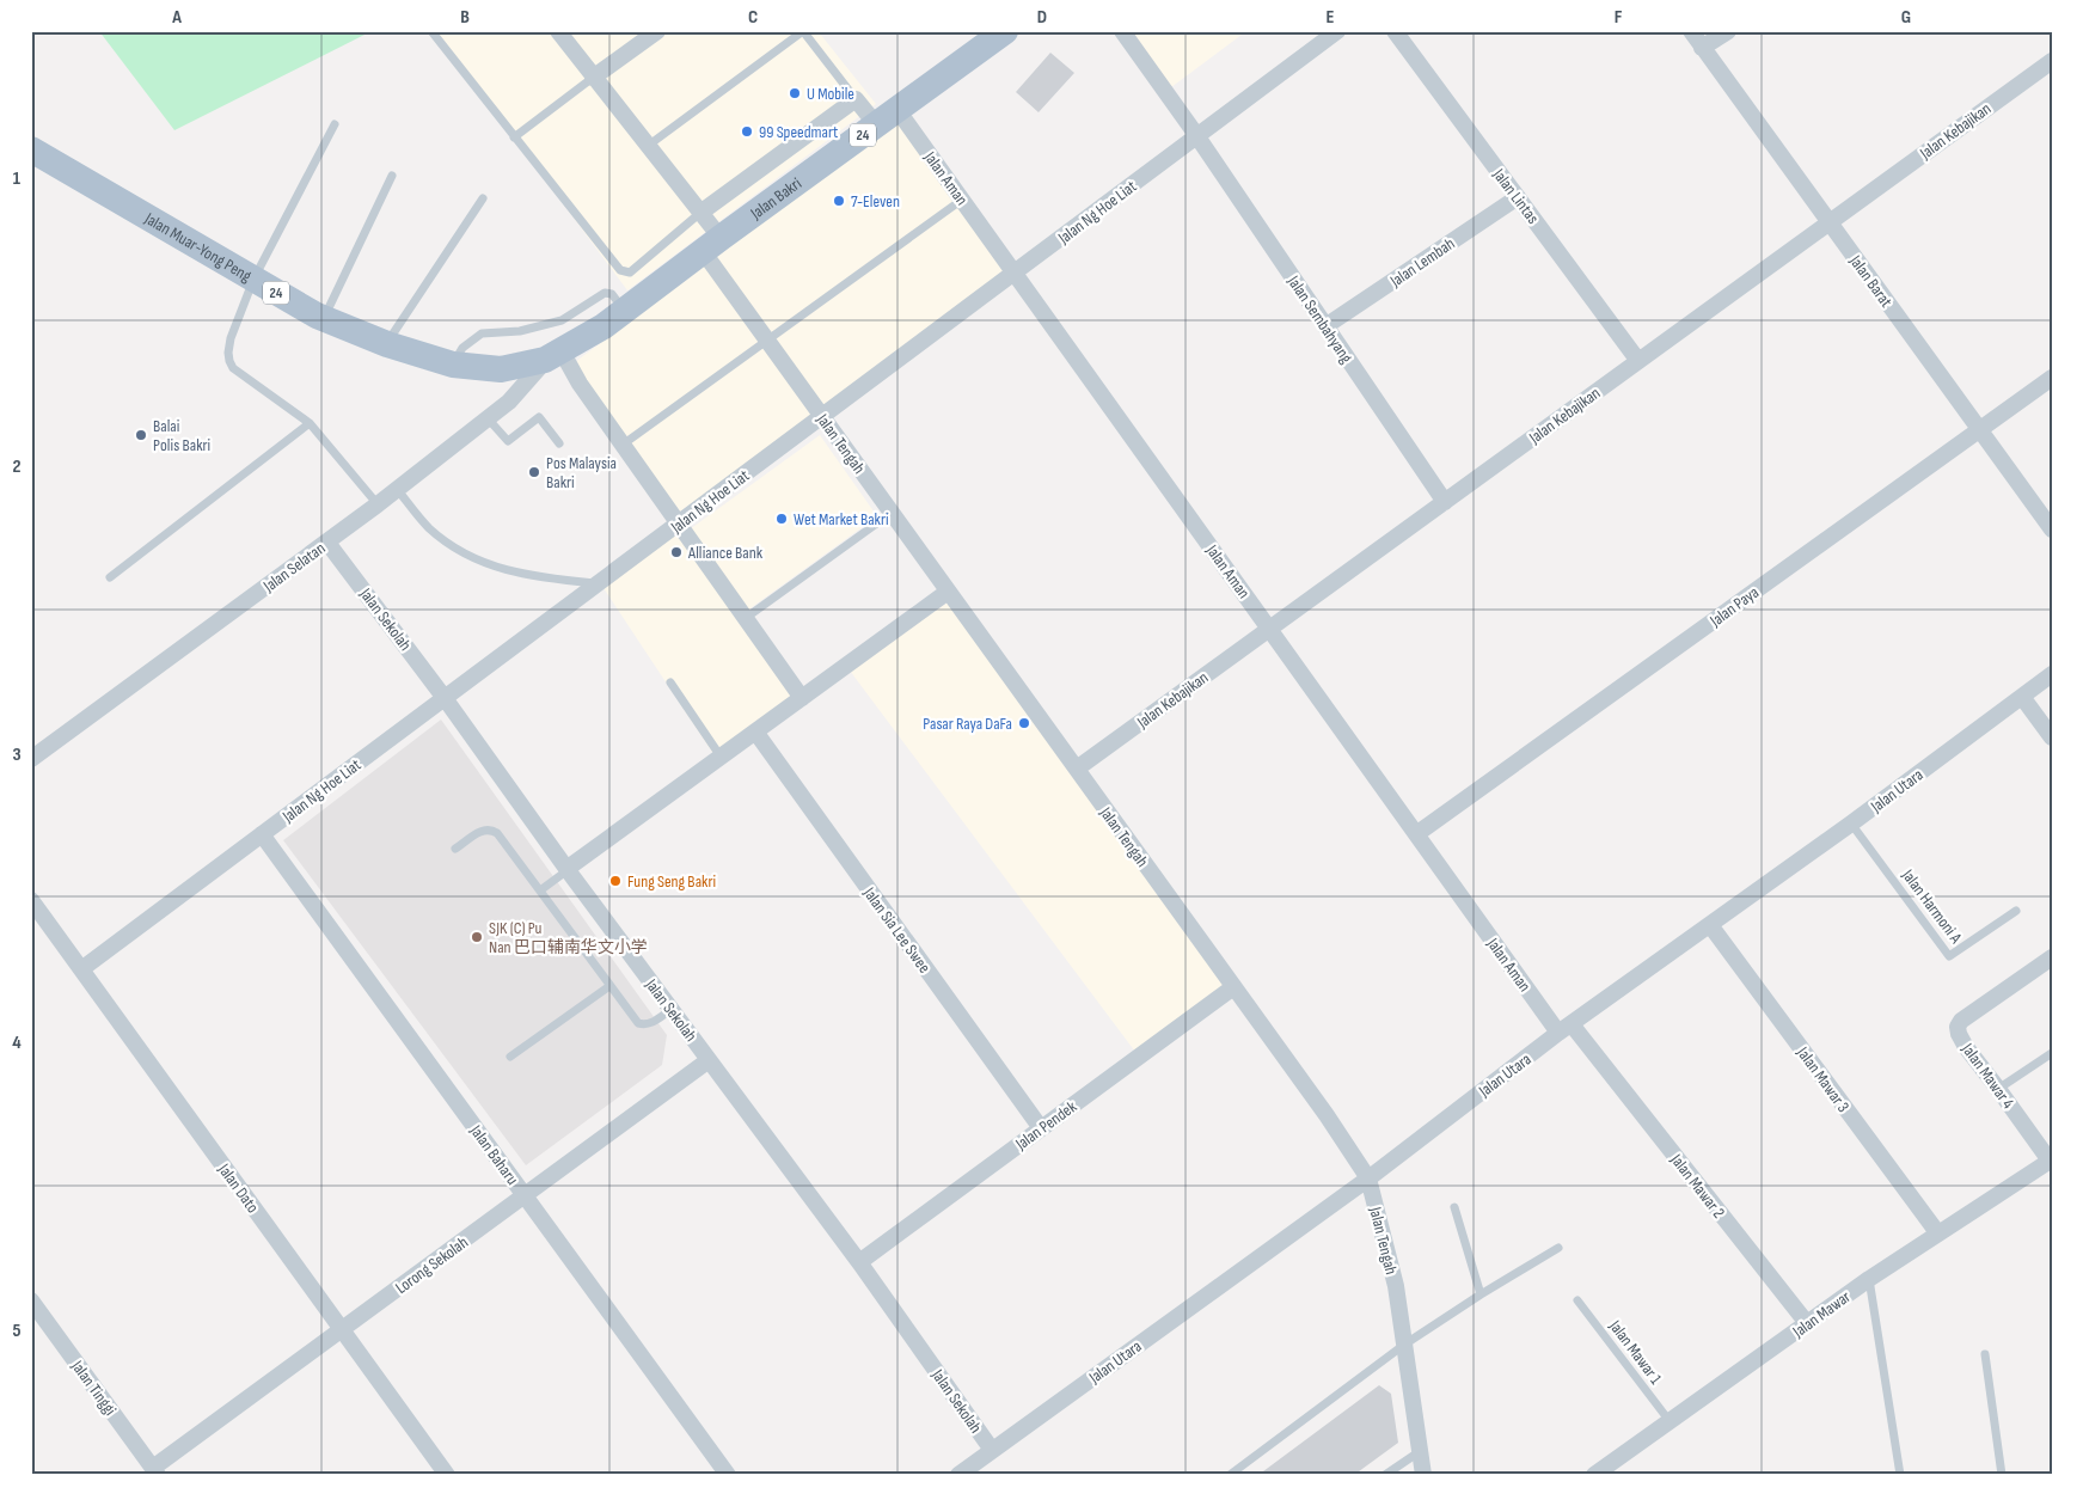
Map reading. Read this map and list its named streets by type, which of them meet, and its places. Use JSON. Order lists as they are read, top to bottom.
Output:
{
  "streets": {
    "main road": ["24", "Jalan Bakri", "Jalan Muar-Yong Peng"],
    "street": [
      "Jalan Kebajikan",
      "Jalan Aman",
      "Jalan Lintas",
      "Jalan Ng Hoe Liat",
      "Jalan Lembah",
      "Jalan Barat",
      "Jalan Sembahyang",
      "Jalan Tengah",
      "Jalan Selatan",
      "Jalan Paya",
      "Jalan Sekolah",
      "Jalan Utara",
      "Jalan Sia Lee Swee",
      "Jalan Mawar 4",
      "Jalan Mawar 3",
      "Jalan Pendek",
      "Jalan Baharu",
      "Jalan Mawar 2",
      "Jalan Dato",
      "Lorong Sekolah",
      "Jalan Mawar",
      "Jalan Tinggi"
    ],
    "lane": ["Jalan Harmoni A", "Jalan Mawar 1"]
  },
  "crossings": [
    ["Jalan Kebajikan", "Jalan Aman"],
    ["Jalan Kebajikan", "Jalan Lintas"],
    ["Jalan Kebajikan", "Jalan Barat"],
    ["Jalan Kebajikan", "Jalan Sembahyang"],
    ["Jalan Kebajikan", "Jalan Tengah"],
    ["Jalan Aman", "Jalan Bakri"],
    ["Jalan Aman", "Jalan Ng Hoe Liat"],
    ["Jalan Aman", "Jalan Paya"],
    ["Jalan Aman", "Jalan Utara"],
    ["Jalan Aman", "Jalan Mawar 2"],
    ["Jalan Lintas", "Jalan Lembah"],
    ["Jalan Bakri", "Jalan Muar-Yong Peng"],
    ["Jalan Bakri", "Jalan Tengah"],
    ["Jalan Bakri", "Jalan Selatan"],
    ["Jalan Ng Hoe Liat", "Jalan Sembahyang"],
    ["Jalan Ng Hoe Liat", "Jalan Tengah"],
    ["Jalan Ng Hoe Liat", "Jalan Sekolah"],
    ["Jalan Ng Hoe Liat", "Jalan Baharu"],
    ["Jalan Ng Hoe Liat", "Jalan Dato"],
    ["Jalan Muar-Yong Peng", "Jalan Selatan"],
    ["Jalan Lembah", "Jalan Sembahyang"],
    ["Jalan Barat", "Jalan Paya"],
    ["Jalan Tengah", "Jalan Utara"],
    ["Jalan Tengah", "Jalan Pendek"],
    ["Jalan Selatan", "Jalan Sekolah"],
    ["Jalan Sekolah", "Jalan Utara"],
    ["Jalan Sekolah", "Jalan Pendek"],
    ["Jalan Sekolah", "Lorong Sekolah"],
    ["Jalan Utara", "Jalan Harmoni A"],
    ["Jalan Utara", "Jalan Mawar 3"],
    ["Jalan Utara", "Jalan Mawar 2"],
    ["Jalan Sia Lee Swee", "Jalan Pendek"],
    ["Jalan Mawar 4", "Jalan Mawar"],
    ["Jalan Mawar 3", "Jalan Mawar"],
    ["Jalan Baharu", "Lorong Sekolah"],
    ["Jalan Mawar 2", "Jalan Mawar"],
    ["Jalan Dato", "Lorong Sekolah"],
    ["Lorong Sekolah", "Jalan Tinggi"],
    ["Jalan Mawar", "Jalan Mawar 1"]
  ],
  "places": [
    "U Mobile",
    "99 Speedmart",
    "7-Eleven",
    "Balai Polis Bakri",
    "Pos Malaysia Bakri",
    "Wet Market Bakri",
    "Alliance Bank",
    "Pasar Raya DaFa",
    "Fung Seng Bakri",
    "SJK (C) Pu Nan 巴口辅南华文小学"
  ],
  "grid": {
    "columns": [
      "A",
      "B",
      "C",
      "D",
      "E",
      "F",
      "G"
    ],
    "rows": [
      "1",
      "2",
      "3",
      "4",
      "5"
    ]
  }
}
